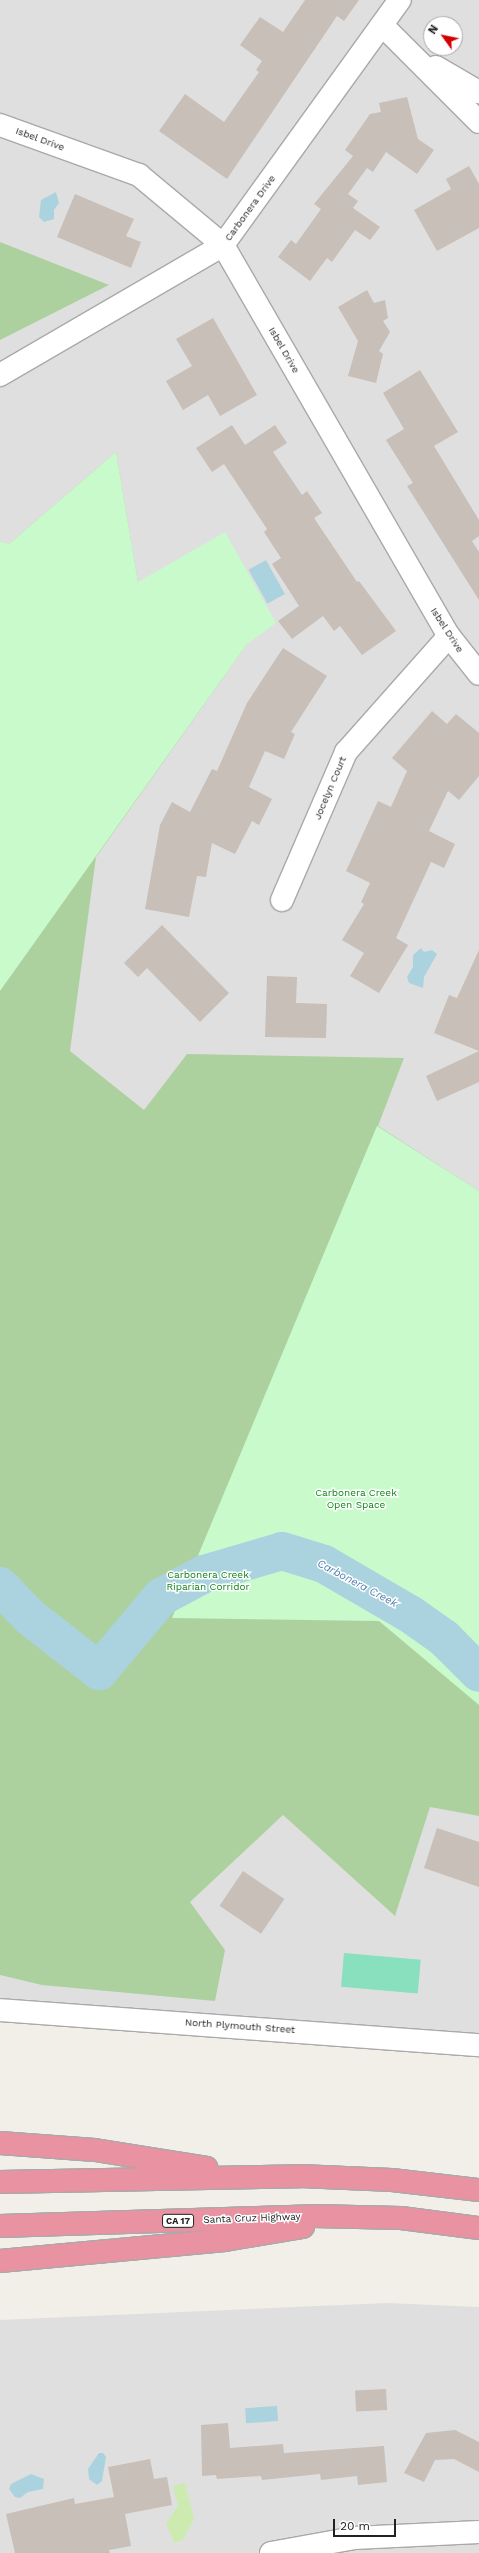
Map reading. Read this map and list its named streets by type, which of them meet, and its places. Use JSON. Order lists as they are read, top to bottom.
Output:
{
  "streets": {
    "highway": ["Santa Cruz Highway", "CA 17"],
    "street": [
      "Isbel Drive",
      "Carbonera Drive",
      "Jocelyn Court",
      "North Plymouth Street"
    ]
  },
  "crossings": [
    ["Isbel Drive", "Carbonera Drive"],
    ["Isbel Drive", "Jocelyn Court"]
  ],
  "water": ["Carbonera Creek"],
  "parks": ["Carbonera Creek Open Space", "Carbonera Creek Riparian Corridor"],
  "scale_bar": "20 m",
  "north": "top left"
}
